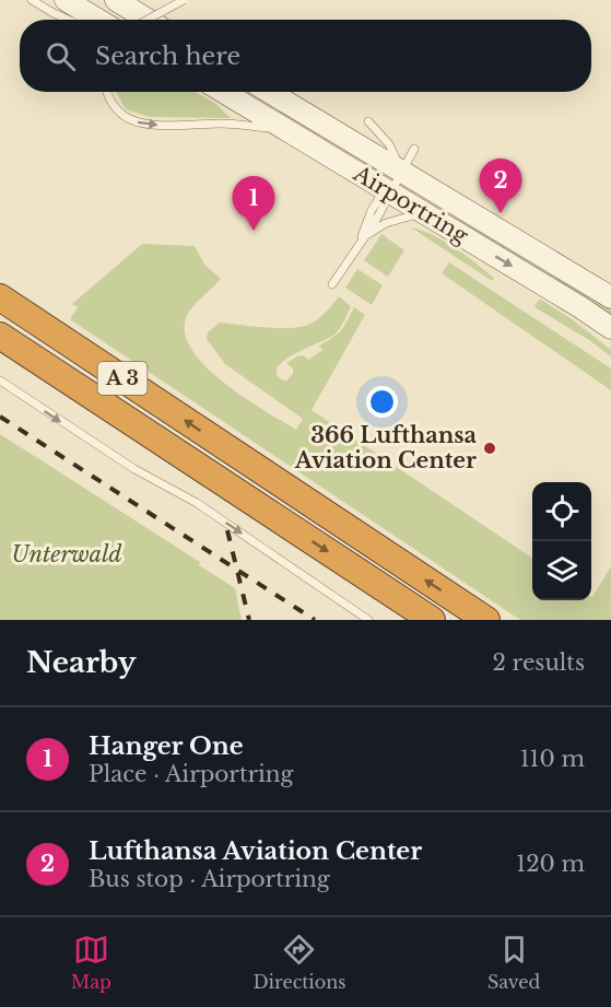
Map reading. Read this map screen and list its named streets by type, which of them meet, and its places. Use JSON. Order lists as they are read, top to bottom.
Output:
{
  "streets": {
    "highway": ["A 3"],
    "street": ["Airportring"]
  },
  "parks": ["Unterwald"],
  "places": ["366 Lufthansa Aviation Center"],
  "page": {
    "search": "Search here",
    "pins": ["2", "1"],
    "heading": ["Nearby", "2 results"],
    "list": [
      {
        "mark": "1",
        "name": "Hanger One",
        "note": "Place · Airportring",
        "value": "110 m"
      },
      {
        "mark": "2",
        "name": "Lufthansa Aviation Center",
        "note": "Bus stop · Airportring",
        "value": "120 m"
      }
    ],
    "nav": ["Map", "Directions", "Saved"]
  }
}
